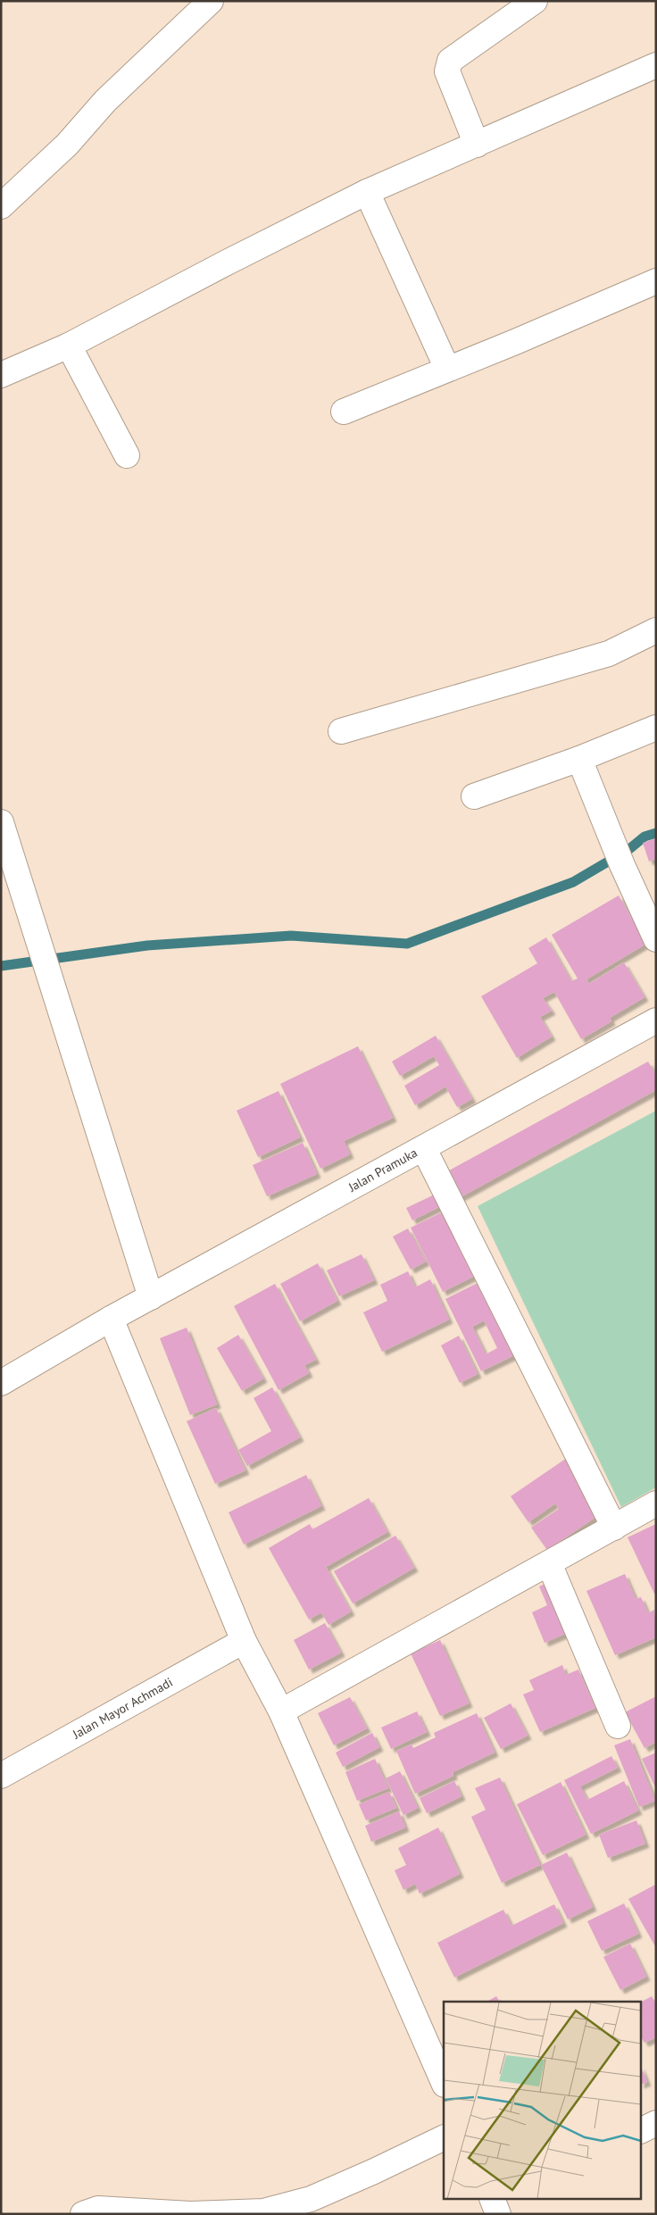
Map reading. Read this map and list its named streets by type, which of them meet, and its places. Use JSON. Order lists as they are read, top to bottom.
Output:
{
  "streets": {
    "street": ["Jalan Pramuka", "Jalan Mayor Achmadi"]
  }
}
